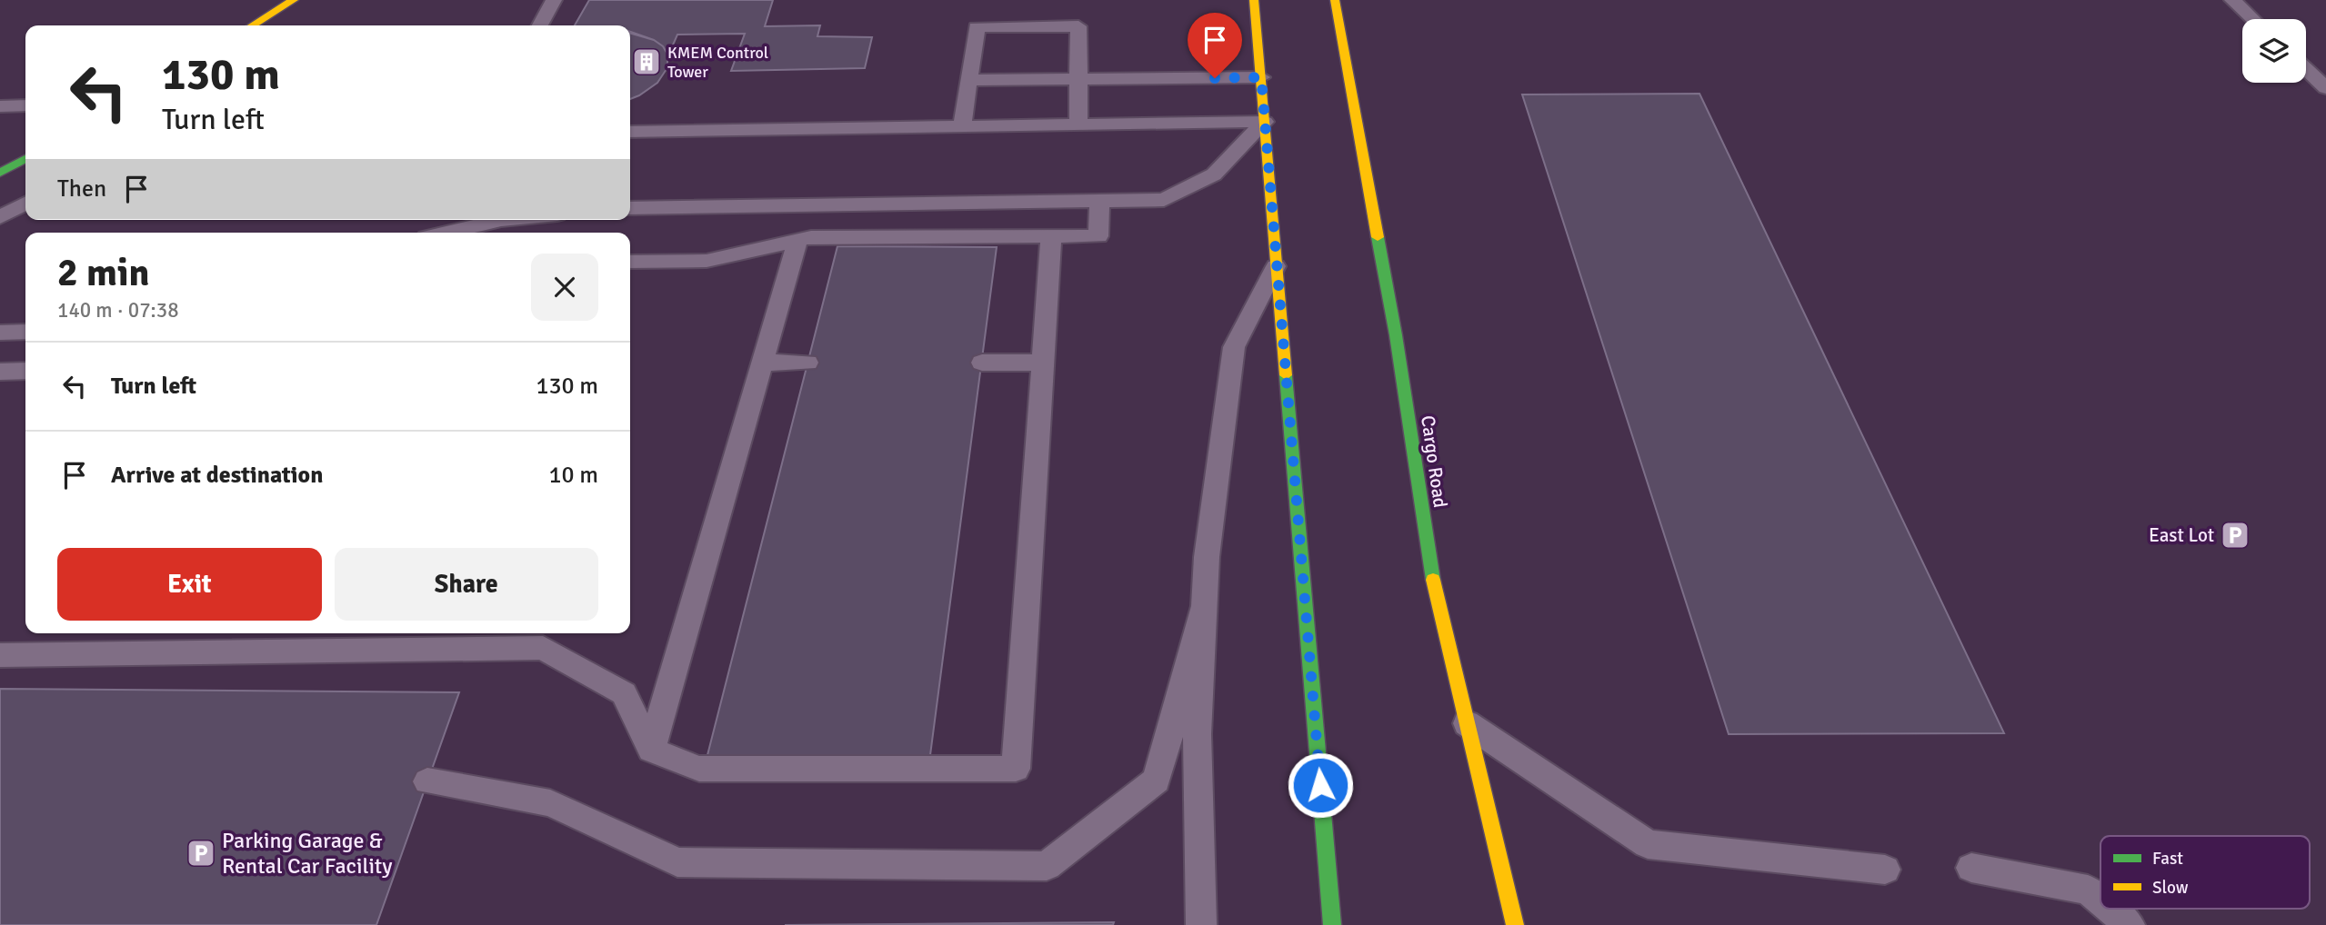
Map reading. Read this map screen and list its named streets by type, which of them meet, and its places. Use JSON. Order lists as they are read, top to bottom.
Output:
{
  "streets": {
    "main road": ["Cargo Road"]
  },
  "places": {
    "building": ["KMEM Control Tower"],
    "parking": ["East Lot", "Parking Garage & Rental Car Facility"]
  },
  "legend": ["Fast", "Slow"],
  "page": {
    "turn": ["130 m", "Turn left"],
    "then": "Then",
    "heading": ["2 min", "140 m · 07:38"],
    "list": [
      {
        "name": "Turn left",
        "value": "130 m"
      },
      {
        "name": "Arrive at destination",
        "value": "10 m"
      }
    ],
    "buttons": ["Exit", "Share"]
  }
}
